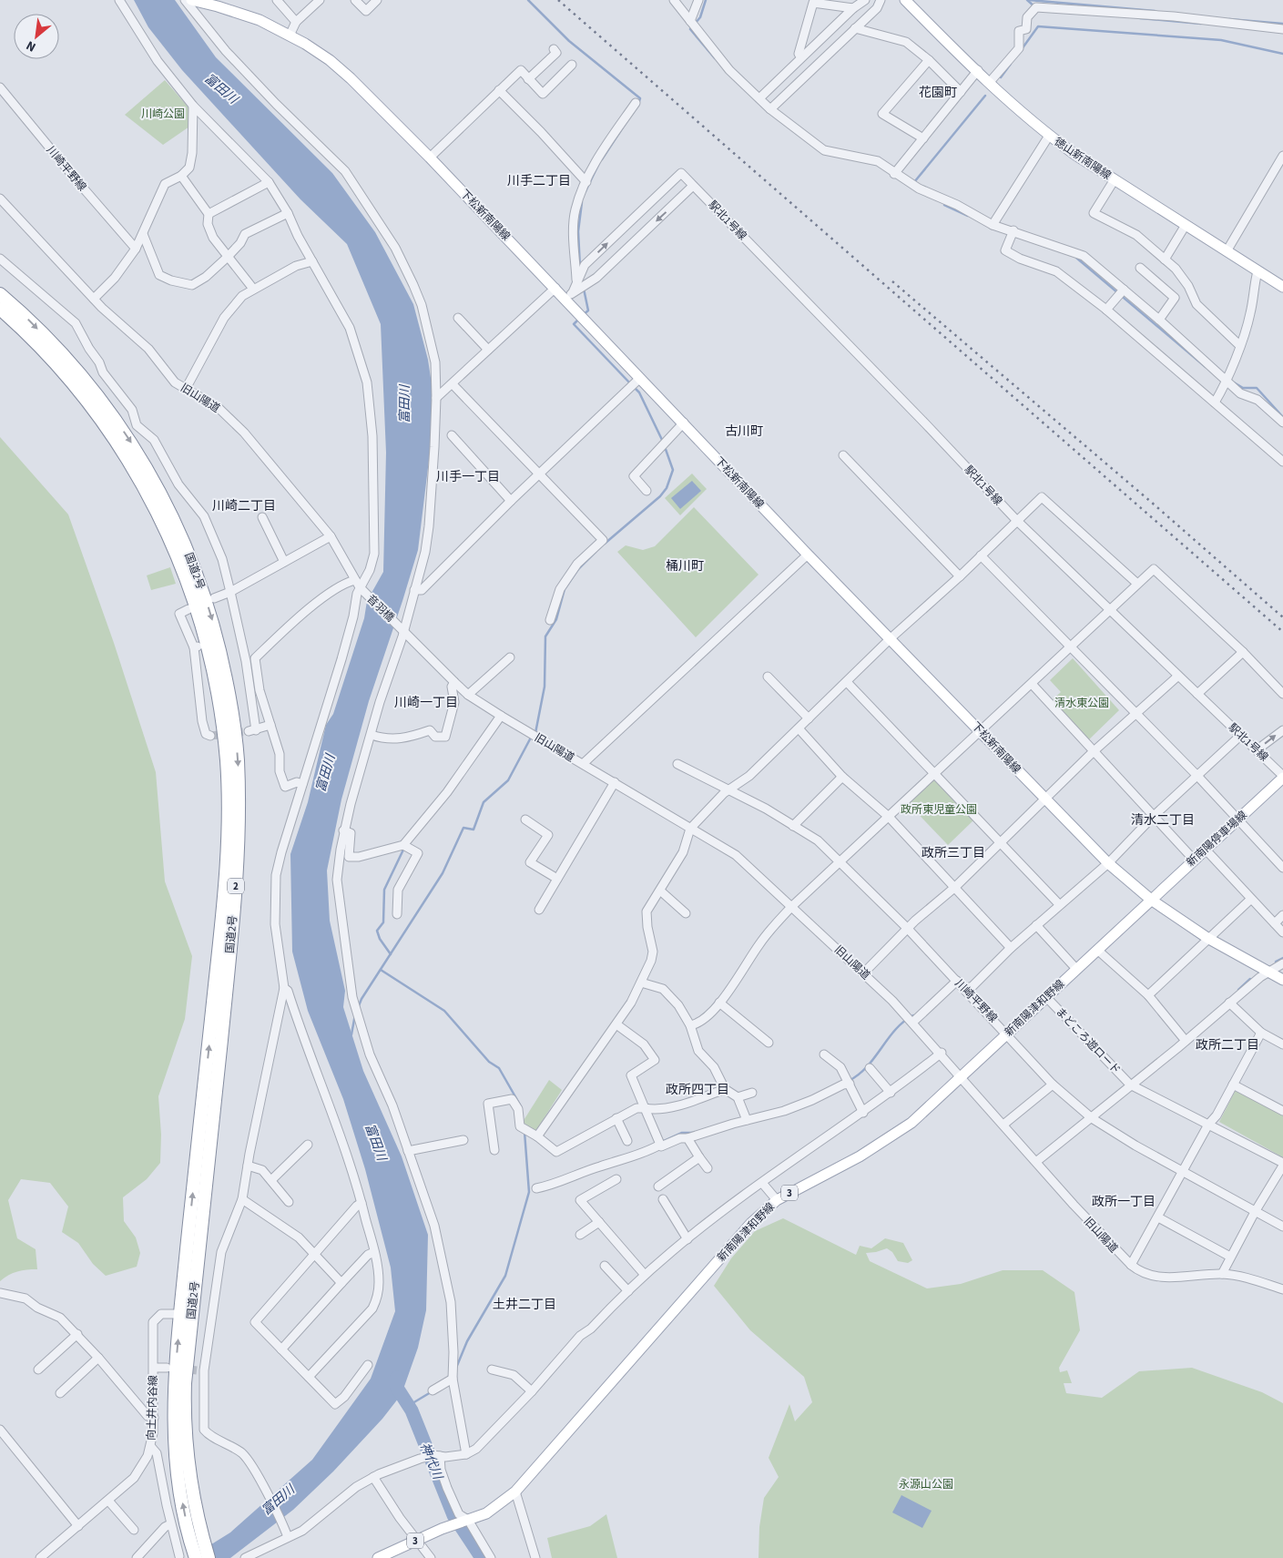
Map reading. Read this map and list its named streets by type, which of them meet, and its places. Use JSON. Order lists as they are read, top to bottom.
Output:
{
  "streets": {
    "highway": ["国道2号", "2"],
    "main road": [
      "徳山新南陽線",
      "下松新南陽線",
      "新南陽停車場線",
      "新南陽津和野線",
      "3"
    ],
    "street": [
      "川崎平野線",
      "駅北1号線",
      "旧山陽道",
      "音羽橋",
      "まどころ遊ロード",
      "向土井内谷線"
    ]
  },
  "crossings": [
    ["川崎平野線", "新南陽津和野線"],
    ["下松新南陽線", "新南陽停車場線"],
    ["下松新南陽線", "新南陽津和野線"],
    ["駅北1号線", "新南陽停車場線"],
    ["旧山陽道", "音羽橋"],
    ["旧山陽道", "新南陽津和野線"],
    ["国道2号", "向土井内谷線"],
    ["新南陽停車場線", "新南陽津和野線"],
    ["新南陽津和野線", "まどころ遊ロード"]
  ],
  "districts": [
    "花園町",
    "川手二丁目",
    "古川町",
    "川手一丁目",
    "川崎二丁目",
    "桶川町",
    "川崎一丁目",
    "清水二丁目",
    "政所三丁目",
    "政所二丁目",
    "政所四丁目",
    "政所一丁目",
    "土井二丁目"
  ],
  "water": ["富田川", "神代川"],
  "parks": [
    "川崎公園",
    "清水東公園",
    "政所東児童公園",
    "永源山公園"
  ],
  "north": "bottom left"
}
